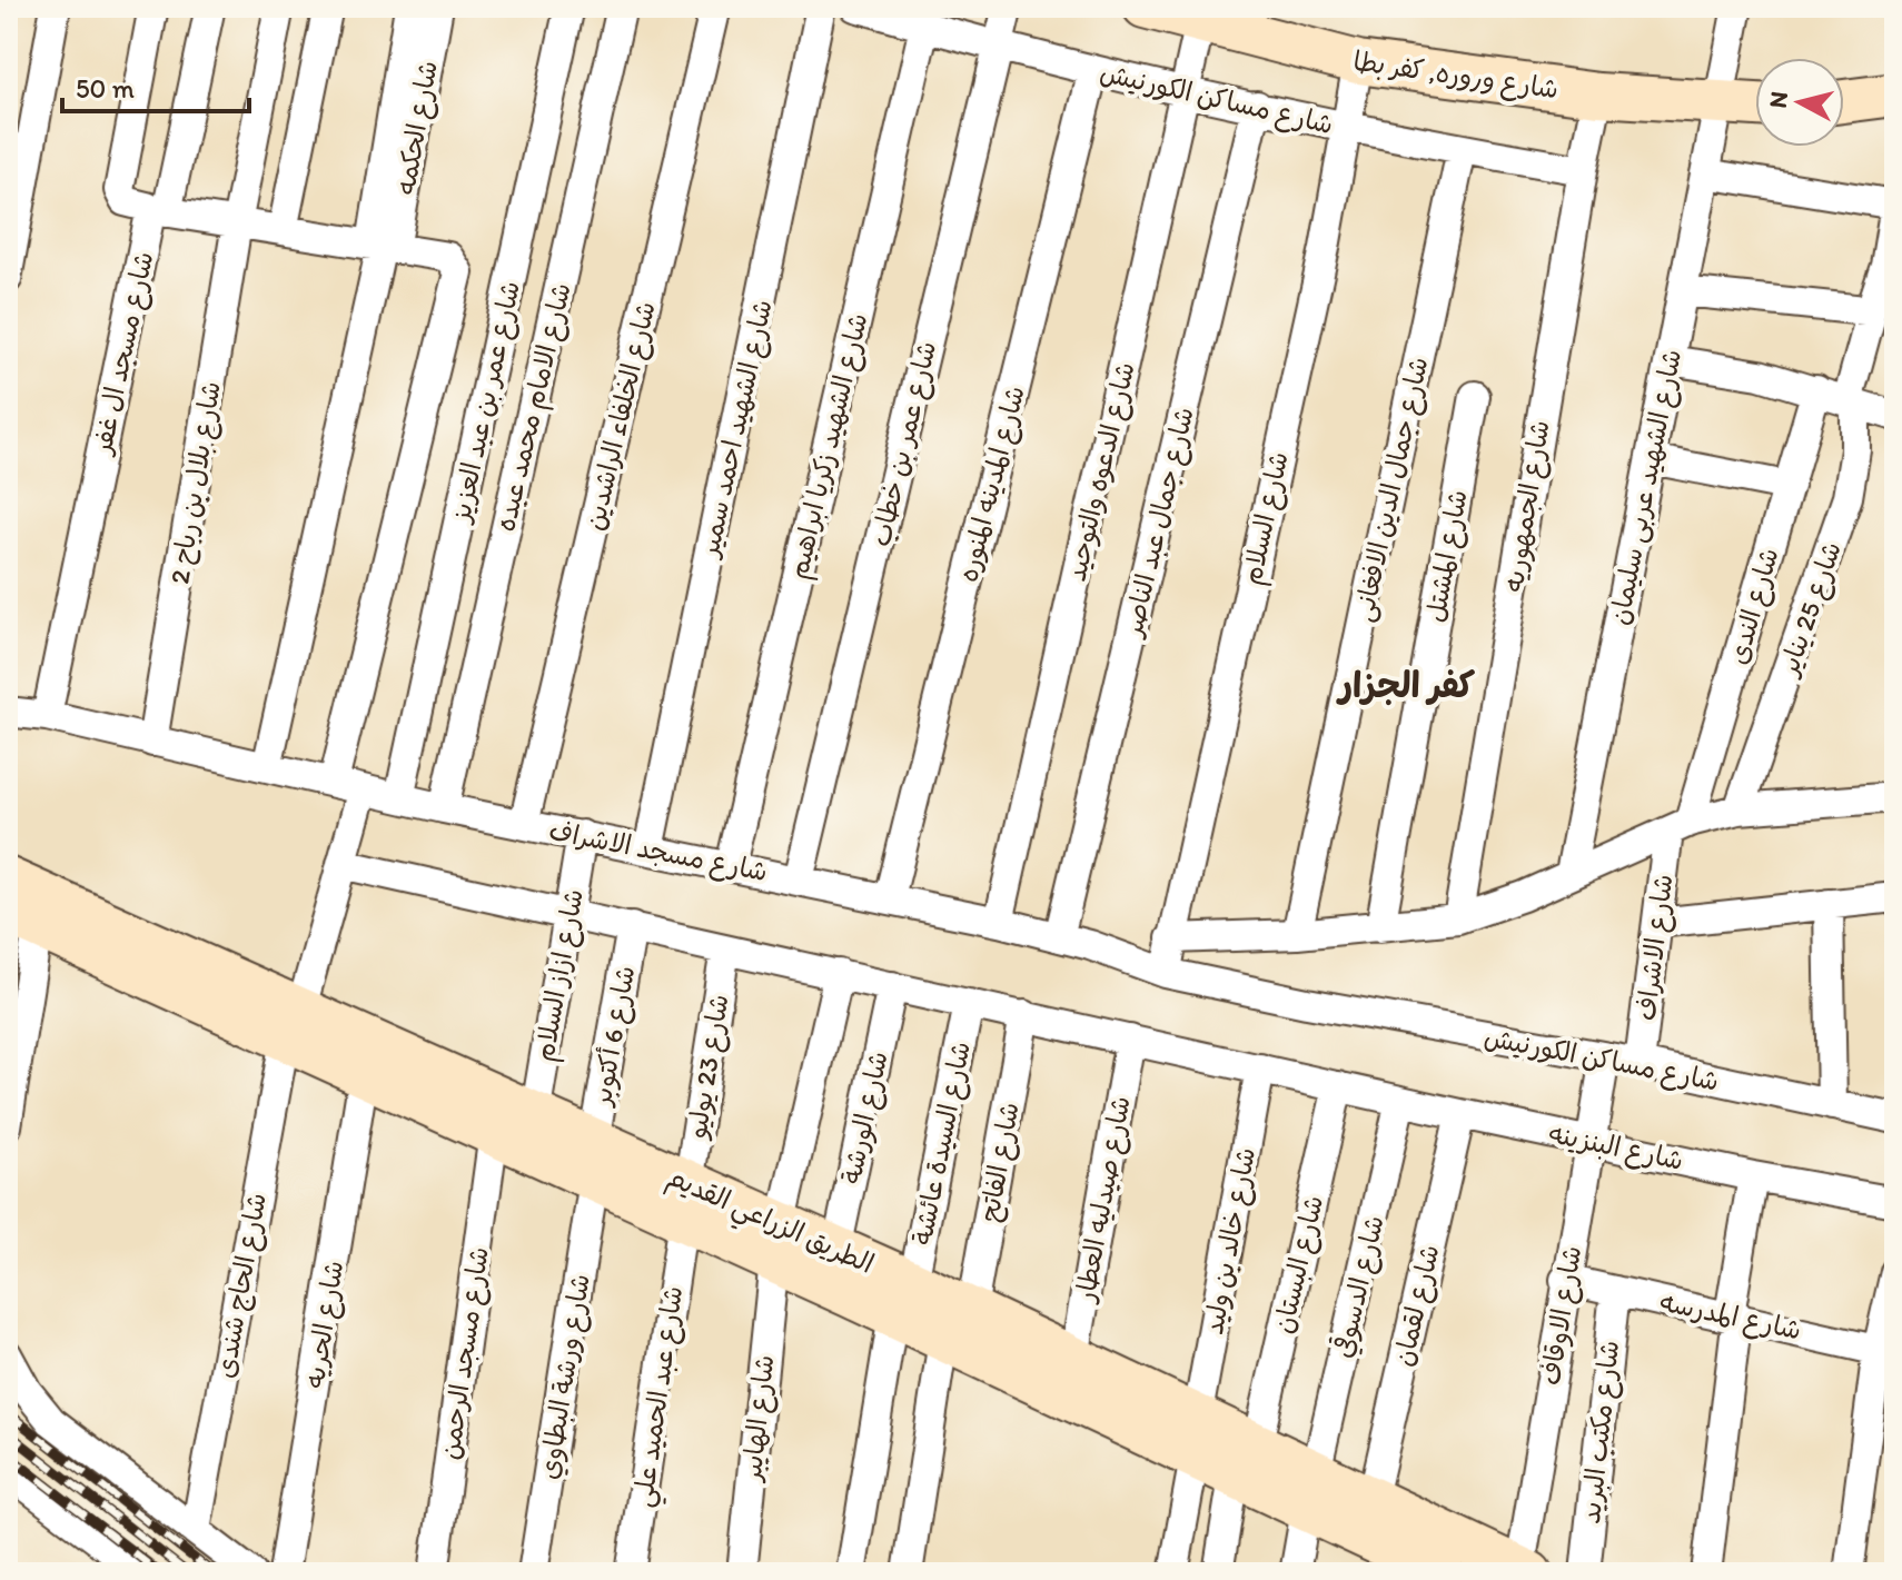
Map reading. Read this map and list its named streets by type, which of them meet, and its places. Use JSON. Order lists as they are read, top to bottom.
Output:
{
  "streets": {
    "main road": ["شارع وروره, كفر بطا", "الطريق الزراعي القديم"],
    "street": [
      "شارع مساكن الكورنيش",
      "شارع الحكمه",
      "شارع مسجد ال غفر",
      "شارع عمر بن عبد العزيز",
      "شارع الامام محمد عبده",
      "شارع الخلفاء الراشدين",
      "شارع الشهيد احمد سمير",
      "شارع عمر بن خطاب",
      "شارع الشهيد زكريا ابراهيم",
      "شارع الدعوه والتوحيد",
      "شارع بلال بن رباح 2",
      "شارع المدينه المنوره",
      "شارع الشهيد عربى سليمان",
      "شارع جمال الدين الافغانى",
      "شارع الجمهوريه",
      "شارع السلام",
      "شارع جمال عبد الناصر",
      "شارع المشتل",
      "شارع الندى",
      "شارع 25 يناير",
      "شارع مسجد الاشراف",
      "شارع الاشراف",
      "شارع ازاز السلام",
      "شارع 6 أكتوبر",
      "شارع 23 يوليو",
      "شارع الورشة",
      "شارع السيدة عائشة",
      "شارع البنزينه",
      "شارع الفاتح",
      "شارع صيدليه العطار",
      "شارع خالد بن وليد",
      "شارع البستان",
      "شارع الحاج شندى",
      "شارع الدسوقي",
      "شارع لقمان",
      "شارع الاوقاف",
      "شارع المدرسه",
      "شارع الحريه",
      "شارع مسجد الرحمن",
      "شارع ورشة البطاوي",
      "شارع عبد الحميد علي",
      "شارع الهايبر",
      "شارع مكتب البريد"
    ]
  },
  "crossings": [
    ["شارع وروره, كفر بطا", "شارع الدعوه والتوحيد"],
    ["شارع وروره, كفر بطا", "شارع الشهيد عربى سليمان"],
    ["شارع وروره, كفر بطا", "شارع الجمهوريه"],
    ["شارع وروره, كفر بطا", "شارع السلام"],
    ["شارع مساكن الكورنيش", "شارع عمر بن خطاب"],
    ["شارع مساكن الكورنيش", "شارع الشهيد زكريا ابراهيم"],
    ["شارع مساكن الكورنيش", "شارع الدعوه والتوحيد"],
    ["شارع مساكن الكورنيش", "شارع المدينه المنوره"],
    ["شارع مساكن الكورنيش", "شارع جمال الدين الافغانى"],
    ["شارع مساكن الكورنيش", "شارع الجمهوريه"],
    ["شارع مساكن الكورنيش", "شارع السلام"],
    ["شارع مساكن الكورنيش", "شارع جمال عبد الناصر"],
    ["شارع مساكن الكورنيش", "شارع مسجد الاشراف"],
    ["شارع مساكن الكورنيش", "شارع الاشراف"],
    ["شارع مساكن الكورنيش", "شارع الاوقاف"],
    ["شارع الحكمه", "شارع الحاج شندى"],
    ["شارع مسجد ال غفر", "شارع مسجد الاشراف"],
    ["شارع مسجد ال غفر", "شارع الحاج شندى"],
    ["شارع عمر بن عبد العزيز", "شارع مسجد الاشراف"],
    ["شارع الامام محمد عبده", "شارع مسجد الاشراف"],
    ["شارع الخلفاء الراشدين", "شارع مسجد الاشراف"],
    ["شارع الشهيد احمد سمير", "شارع مسجد الاشراف"],
    ["شارع عمر بن خطاب", "شارع مسجد الاشراف"],
    ["شارع الشهيد زكريا ابراهيم", "شارع مسجد الاشراف"],
    ["شارع الدعوه والتوحيد", "شارع مسجد الاشراف"],
    ["شارع بلال بن رباح 2", "شارع مسجد الاشراف"],
    ["شارع بلال بن رباح 2", "شارع الحاج شندى"],
    ["شارع المدينه المنوره", "شارع مسجد الاشراف"],
    ["شارع السلام", "شارع مسجد الاشراف"],
    ["شارع جمال عبد الناصر", "شارع مسجد الاشراف"],
    ["شارع الندى", "شارع الاشراف"],
    ["شارع مسجد الاشراف", "شارع ازاز السلام"],
    ["شارع مسجد الاشراف", "شارع الحاج شندى"],
    ["شارع ازاز السلام", "الطريق الزراعي القديم"],
    ["شارع 6 أكتوبر", "الطريق الزراعي القديم"],
    ["شارع 6 أكتوبر", "شارع ورشة البطاوي"],
    ["شارع 23 يوليو", "الطريق الزراعي القديم"],
    ["شارع 23 يوليو", "شارع عبد الحميد علي"],
    ["شارع الورشة", "الطريق الزراعي القديم"],
    ["شارع السيدة عائشة", "الطريق الزراعي القديم"],
    ["شارع البنزينه", "شارع البستان"],
    ["شارع البنزينه", "شارع الدسوقي"],
    ["شارع البنزينه", "شارع لقمان"],
    ["شارع البنزينه", "شارع الاوقاف"],
    ["شارع الفاتح", "الطريق الزراعي القديم"],
    ["شارع صيدليه العطار", "الطريق الزراعي القديم"],
    ["الطريق الزراعي القديم", "شارع خالد بن وليد"],
    ["الطريق الزراعي القديم", "شارع البستان"],
    ["الطريق الزراعي القديم", "شارع الحاج شندى"],
    ["الطريق الزراعي القديم", "شارع الدسوقي"],
    ["الطريق الزراعي القديم", "شارع لقمان"],
    ["الطريق الزراعي القديم", "شارع الاوقاف"],
    ["الطريق الزراعي القديم", "شارع الحريه"],
    ["الطريق الزراعي القديم", "شارع مسجد الرحمن"],
    ["الطريق الزراعي القديم", "شارع ورشة البطاوي"],
    ["الطريق الزراعي القديم", "شارع عبد الحميد علي"],
    ["الطريق الزراعي القديم", "شارع الهايبر"],
    ["شارع الاوقاف", "شارع المدرسه"],
    ["شارع المدرسه", "شارع مكتب البريد"]
  ],
  "districts": ["كفر الجزار"],
  "scale_bar": "50 m",
  "north": "left"
}
